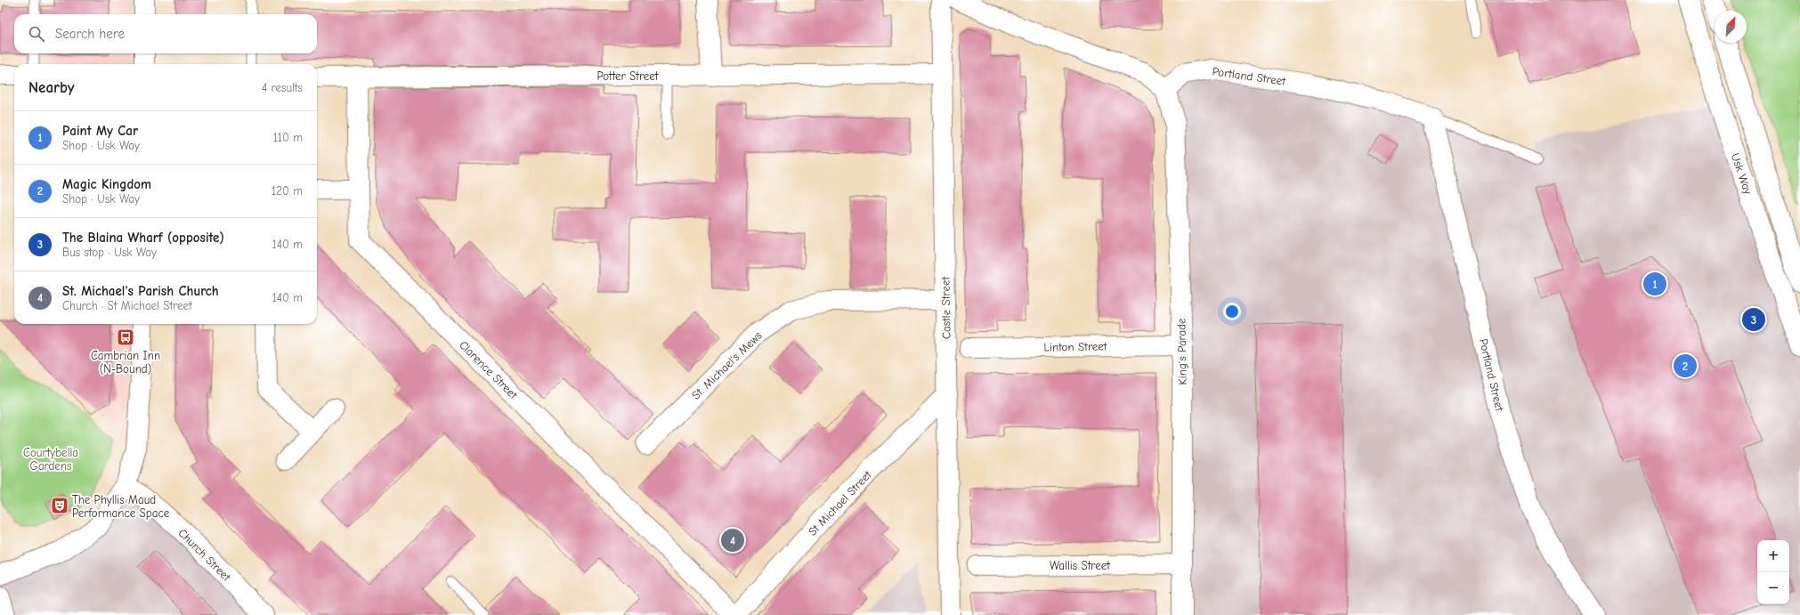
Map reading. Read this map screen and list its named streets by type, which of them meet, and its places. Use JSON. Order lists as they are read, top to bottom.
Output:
{
  "streets": {
    "street": [
      "Potter Street",
      "Portland Street",
      "Usk Way",
      "Castle Street",
      "Linton Street",
      "King's Parade",
      "St. Michael's Mews",
      "Clarence Street",
      "St Michael Street",
      "Church Street",
      "Wallis Street"
    ]
  },
  "crossings": [
    ["Potter Street", "Castle Street"],
    ["Potter Street", "Clarence Street"],
    ["Portland Street", "King's Parade"],
    ["Castle Street", "St. Michael's Mews"],
    ["Castle Street", "St Michael Street"],
    ["Linton Street", "King's Parade"],
    ["King's Parade", "Wallis Street"],
    ["Clarence Street", "St Michael Street"]
  ],
  "parks": ["Courtybella Gardens"],
  "places": {
    "bus stop": ["Cambrian Inn (N-Bound)"],
    "theatre": ["The Phyllis Maud Performance Space"]
  },
  "north": "top right",
  "page": {
    "search": "Search here",
    "heading": ["Nearby", "4 results"],
    "list": [
      {
        "mark": "1",
        "name": "Paint My Car",
        "note": "Shop · Usk Way",
        "value": "110 m"
      },
      {
        "mark": "2",
        "name": "Magic Kingdom",
        "note": "Shop · Usk Way",
        "value": "120 m"
      },
      {
        "mark": "3",
        "name": "The Blaina Wharf (opposite)",
        "note": "Bus stop · Usk Way",
        "value": "140 m"
      },
      {
        "mark": "4",
        "name": "St. Michael's Parish Church",
        "note": "Church · St Michael Street",
        "value": "140 m"
      }
    ],
    "pins": [
      "1",
      "3",
      "2",
      "4"
    ],
    "map_buttons": ["+", "−"]
  }
}
